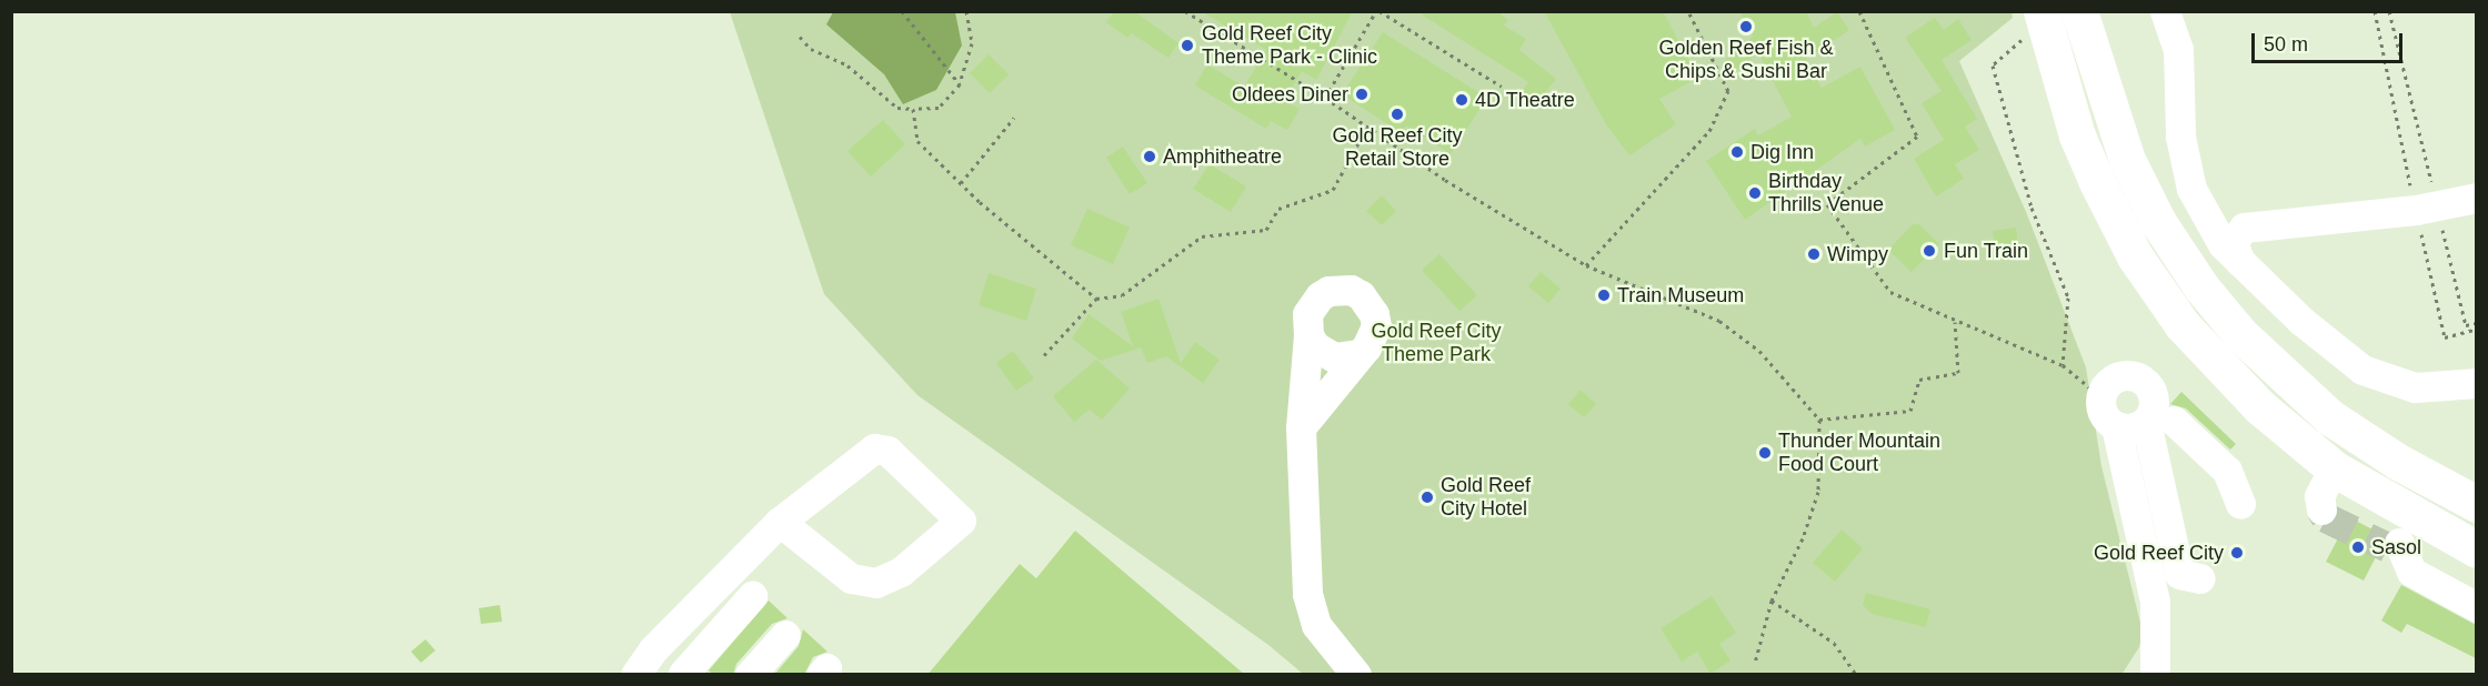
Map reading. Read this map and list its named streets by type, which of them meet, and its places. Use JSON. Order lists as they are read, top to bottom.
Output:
{
  "parks": ["Gold Reef City Theme Park"],
  "places": [
    "Golden Reef Fish & Chips & Sushi Bar",
    "Gold Reef City Theme Park - Clinic",
    "Oldees Diner",
    "4D Theatre",
    "Gold Reef City Retail Store",
    "Dig Inn",
    "Amphitheatre",
    "Birthday Thrills Venue",
    "Fun Train",
    "Wimpy",
    "Train Museum",
    "Thunder Mountain Food Court",
    "Gold Reef City Hotel",
    "Sasol",
    "Gold Reef City"
  ],
  "scale_bar": "50 m"
}
